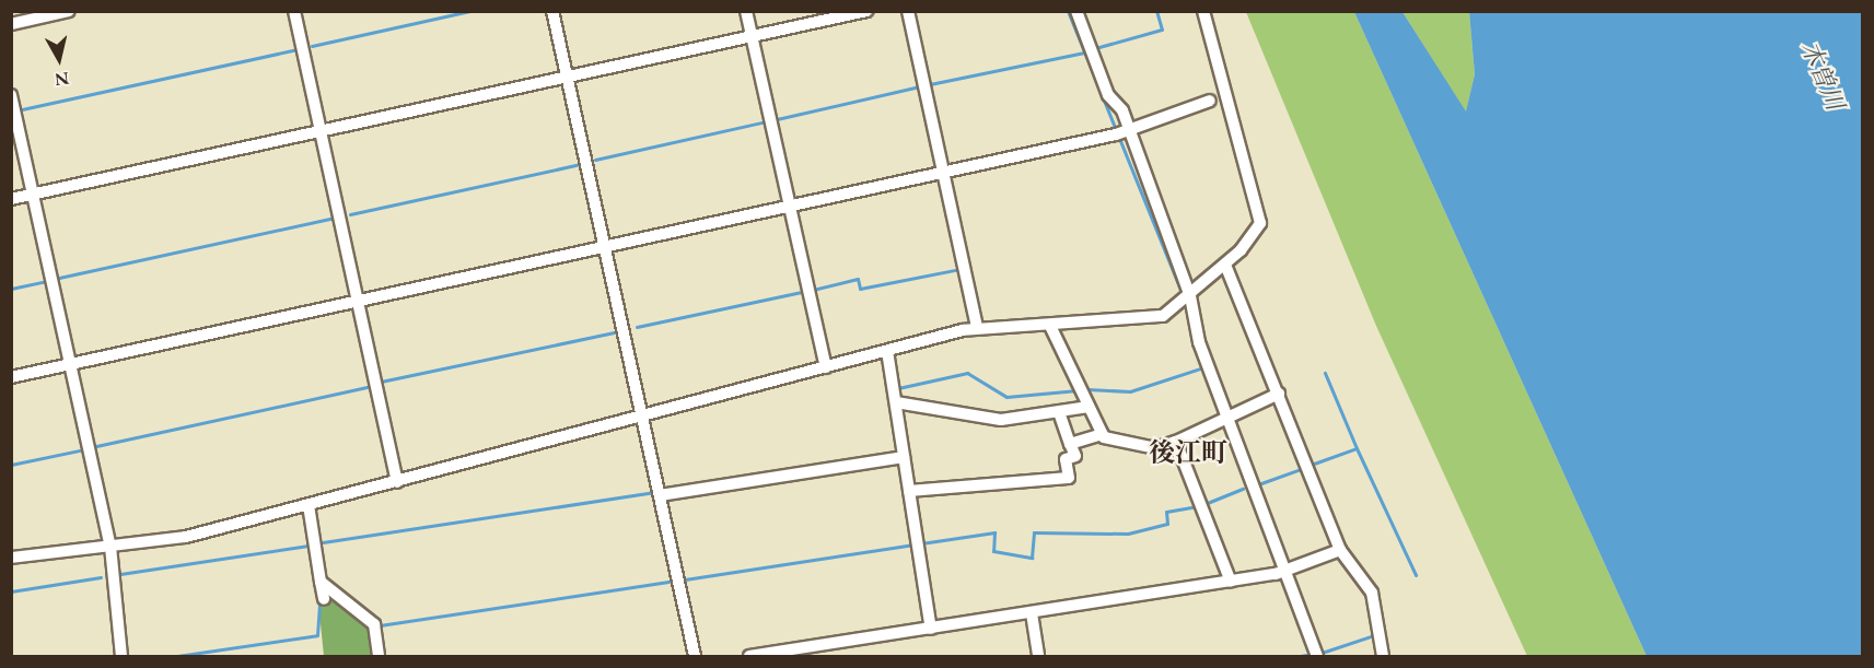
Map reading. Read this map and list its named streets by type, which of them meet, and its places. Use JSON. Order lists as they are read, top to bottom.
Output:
{
  "districts": ["後江町"],
  "water": ["木曽川"],
  "north": "bottom"
}
